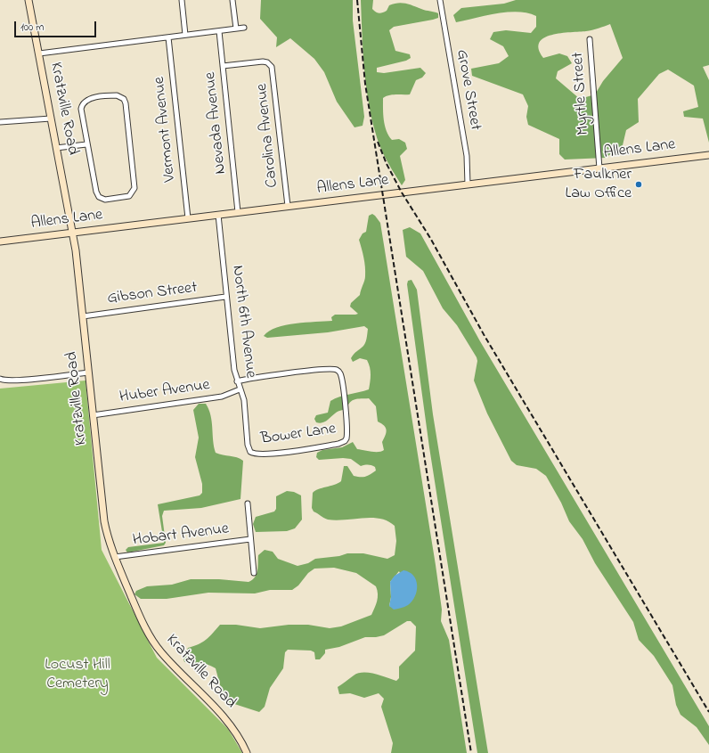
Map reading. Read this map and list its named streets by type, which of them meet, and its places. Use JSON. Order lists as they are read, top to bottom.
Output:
{
  "streets": {
    "main road": ["Kratzville Road", "Allens Lane"],
    "street": [
      "Grove Street",
      "Myrtle Street",
      "Nevada Avenue",
      "Vermont Avenue",
      "Carolina Avenue",
      "Gibson Street",
      "North 6th Avenue",
      "Huber Avenue",
      "Bower Lane",
      "Hobart Avenue"
    ]
  },
  "crossings": [
    ["Grove Street", "Allens Lane"],
    ["Myrtle Street", "Allens Lane"],
    ["Kratzville Road", "Allens Lane"],
    ["Kratzville Road", "Gibson Street"],
    ["Kratzville Road", "Huber Avenue"],
    ["Kratzville Road", "Hobart Avenue"],
    ["Nevada Avenue", "Carolina Avenue"],
    ["Nevada Avenue", "Allens Lane"],
    ["Vermont Avenue", "Allens Lane"],
    ["Carolina Avenue", "Allens Lane"],
    ["Allens Lane", "North 6th Avenue"],
    ["Gibson Street", "North 6th Avenue"],
    ["North 6th Avenue", "Huber Avenue"],
    ["North 6th Avenue", "Bower Lane"]
  ],
  "parks": ["Locust Hill Cemetery"],
  "places": ["Faulkner Law Office"],
  "scale_bar": "100 m"
}
